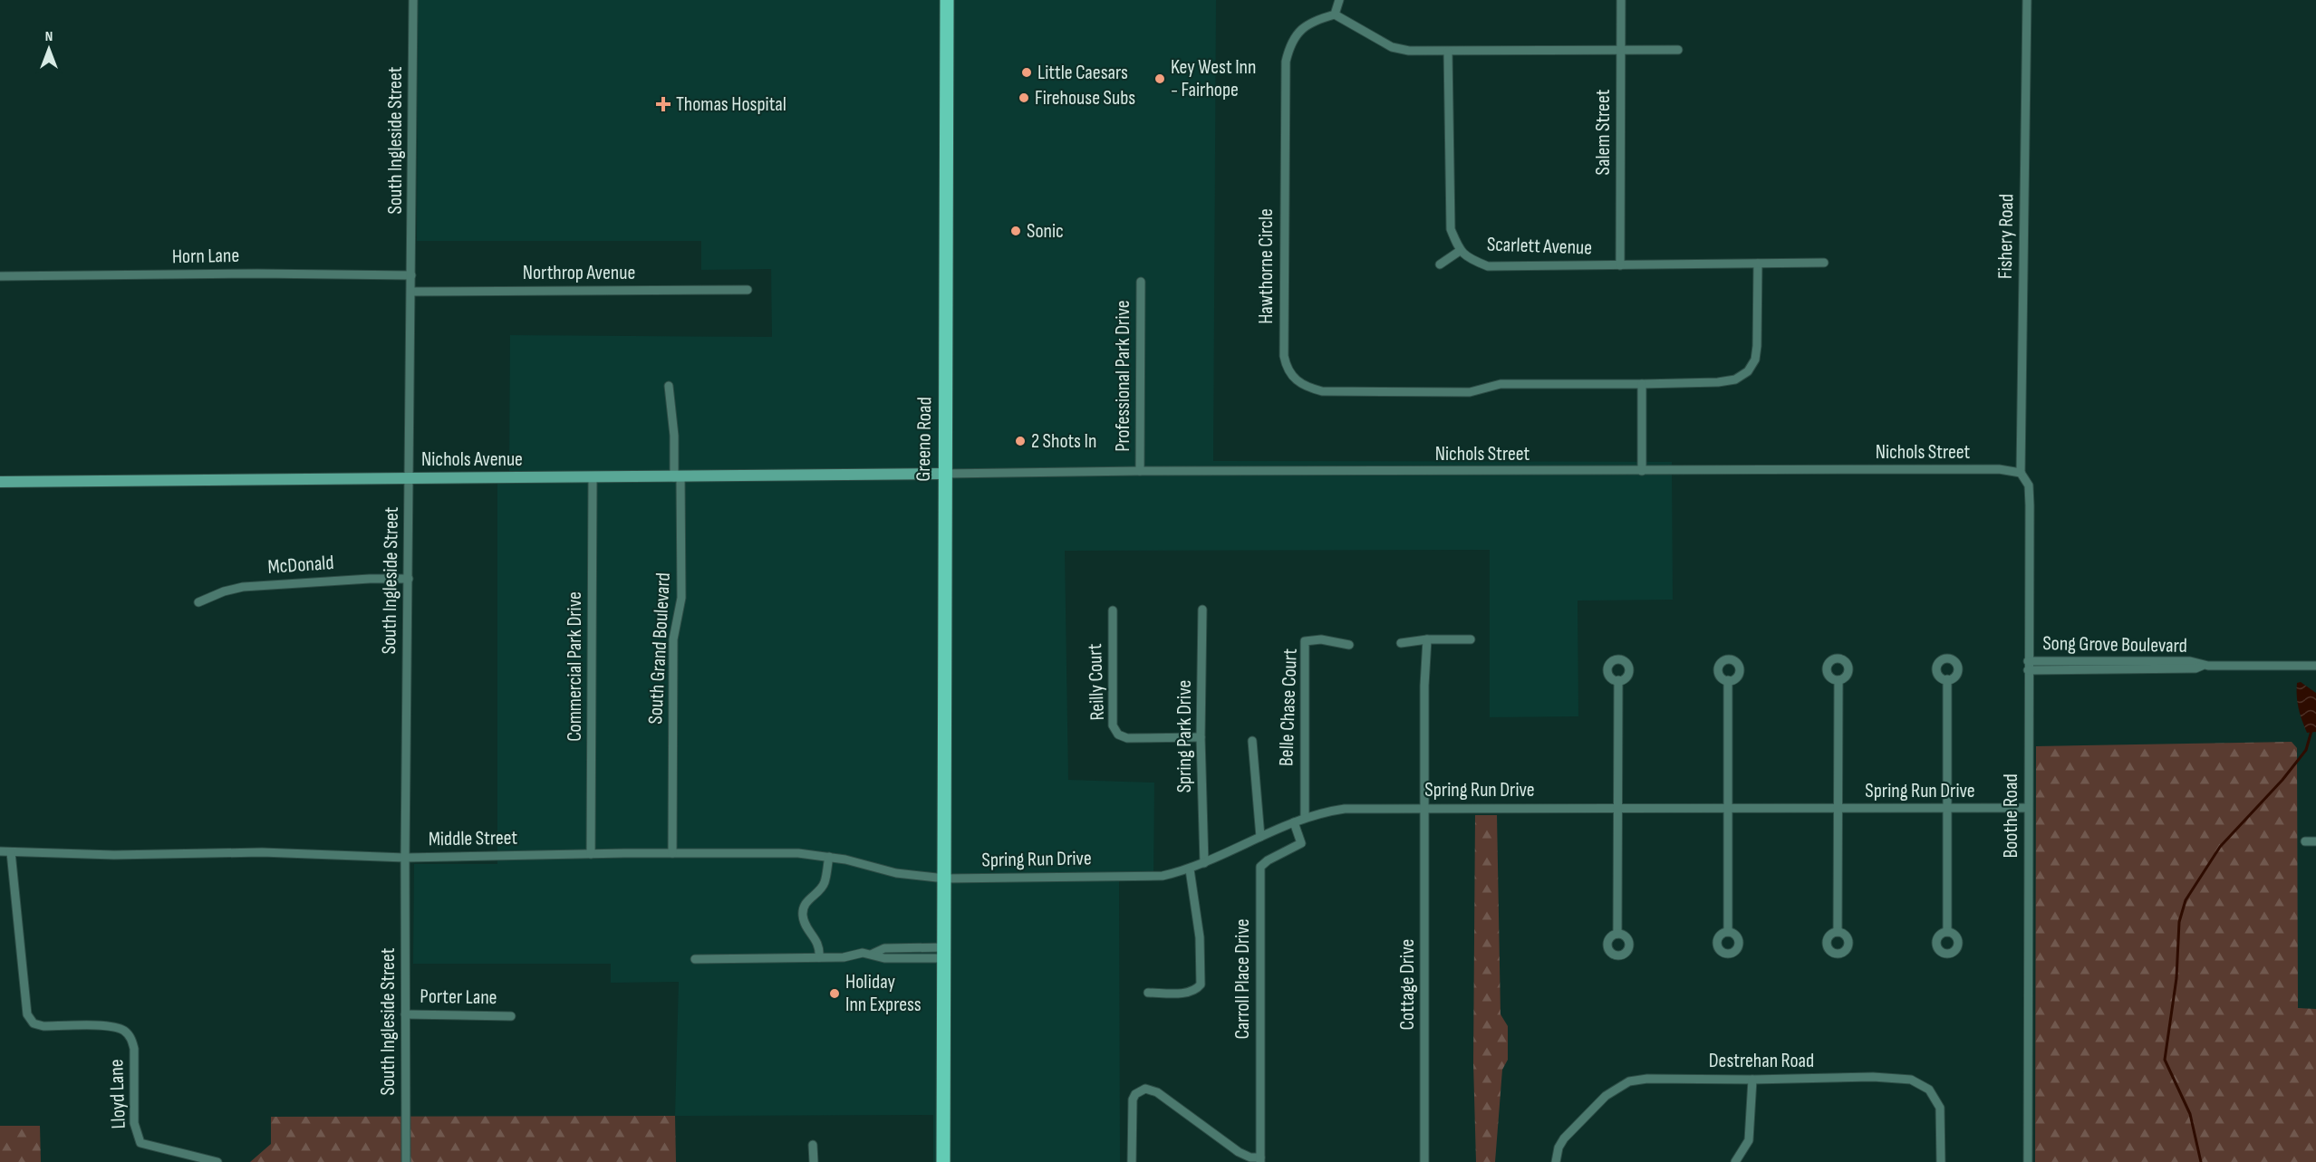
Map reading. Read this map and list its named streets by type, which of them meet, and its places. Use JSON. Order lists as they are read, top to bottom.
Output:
{
  "streets": {
    "main road": ["Greeno Road"],
    "street": [
      "Salem Street",
      "South Ingleside Street",
      "Fishery Road",
      "Scarlett Avenue",
      "Horn Lane",
      "Hawthorne Circle",
      "Northrop Avenue",
      "Professional Park Drive",
      "Nichols Street",
      "Nichols Avenue",
      "McDonald",
      "Song Grove Boulevard",
      "South Grand Boulevard",
      "Commercial Park Drive",
      "Reilly Court",
      "Belle Chase Court",
      "Spring Park Drive",
      "Spring Run Drive",
      "Boothe Road",
      "Middle Street",
      "Carroll Place Drive",
      "Cottage Drive",
      "Porter Lane",
      "Destrehan Road",
      "Lloyd Lane"
    ]
  },
  "crossings": [
    ["Salem Street", "Scarlett Avenue"],
    ["South Ingleside Street", "Horn Lane"],
    ["South Ingleside Street", "Northrop Avenue"],
    ["South Ingleside Street", "Nichols Avenue"],
    ["South Ingleside Street", "McDonald"],
    ["South Ingleside Street", "Middle Street"],
    ["South Ingleside Street", "Porter Lane"],
    ["Fishery Road", "Nichols Street"],
    ["Fishery Road", "Boothe Road"],
    ["Scarlett Avenue", "Hawthorne Circle"],
    ["Professional Park Drive", "Nichols Street"],
    ["Greeno Road", "Nichols Street"],
    ["Greeno Road", "Nichols Avenue"],
    ["Greeno Road", "Spring Run Drive"],
    ["Greeno Road", "Middle Street"],
    ["Nichols Street", "Nichols Avenue"],
    ["Nichols Street", "Boothe Road"],
    ["Nichols Avenue", "South Grand Boulevard"],
    ["Nichols Avenue", "Commercial Park Drive"],
    ["Song Grove Boulevard", "Boothe Road"],
    ["South Grand Boulevard", "Middle Street"],
    ["Commercial Park Drive", "Middle Street"],
    ["Reilly Court", "Spring Park Drive"],
    ["Belle Chase Court", "Spring Run Drive"],
    ["Spring Park Drive", "Spring Run Drive"],
    ["Spring Run Drive", "Boothe Road"],
    ["Spring Run Drive", "Middle Street"],
    ["Spring Run Drive", "Carroll Place Drive"],
    ["Spring Run Drive", "Cottage Drive"],
    ["Middle Street", "Lloyd Lane"]
  ],
  "places": {
    "other": [
      "Little Caesars",
      "Key West Inn - Fairhope",
      "Firehouse Subs",
      "Sonic",
      "2 Shots In",
      "Holiday Inn Express"
    ],
    "health": ["Thomas Hospital"]
  },
  "north": "top"
}
